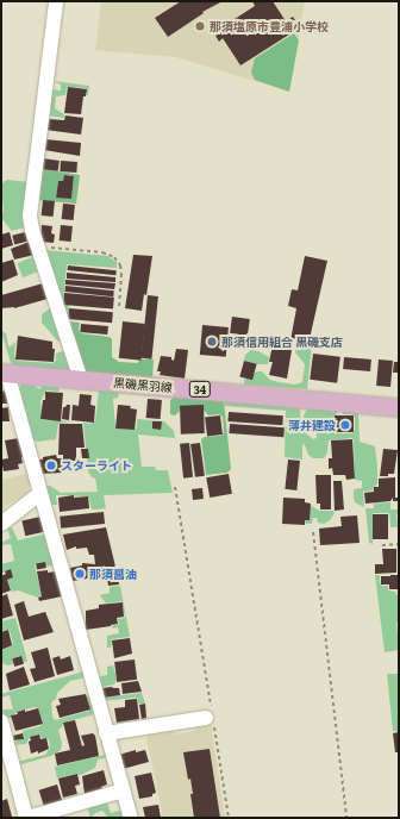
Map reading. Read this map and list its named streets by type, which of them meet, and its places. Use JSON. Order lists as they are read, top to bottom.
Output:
{
  "streets": {
    "main road": ["黒磯黒羽線", "34"]
  },
  "places": [
    "那須塩原市豊浦小学校",
    "那須信用組合 黒磯支店",
    "薄井建設",
    "スターライト",
    "那須醤油"
  ]
}
